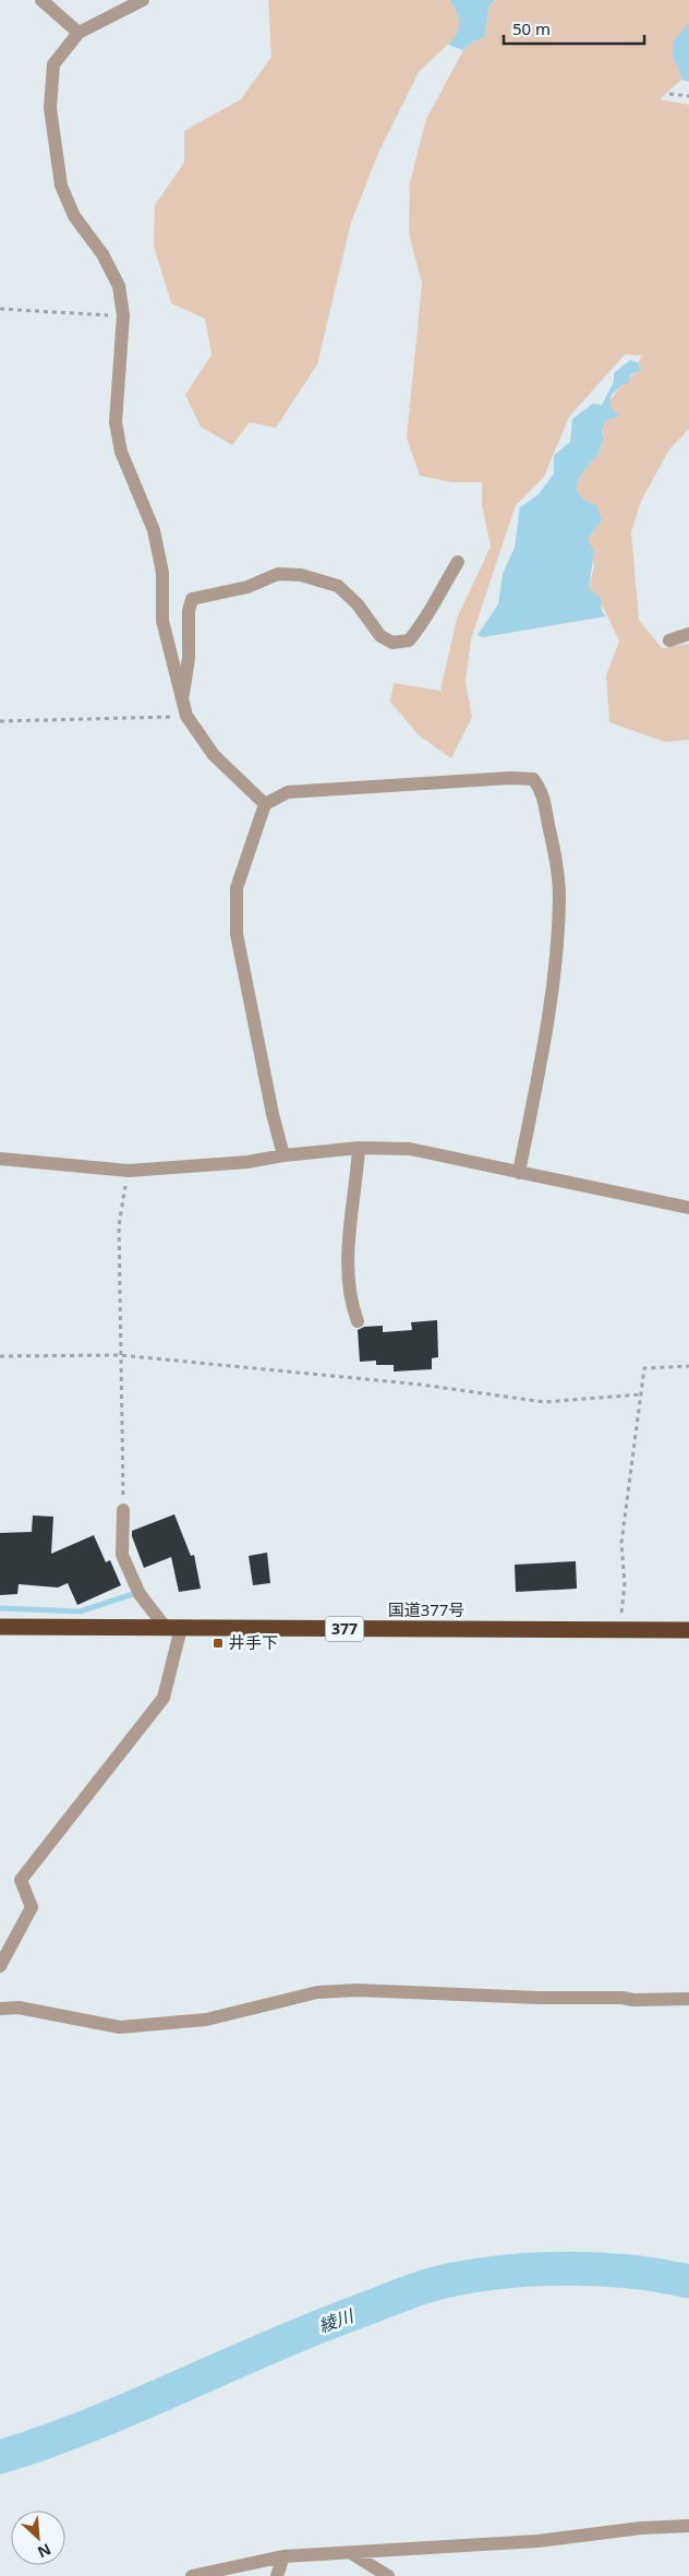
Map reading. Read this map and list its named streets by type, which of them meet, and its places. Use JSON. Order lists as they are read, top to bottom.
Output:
{
  "streets": {
    "highway": ["国道377号", "377"]
  },
  "water": ["綾川"],
  "places": {
    "transit": ["井手下"]
  },
  "scale_bar": "50 m",
  "north": "bottom right"
}
